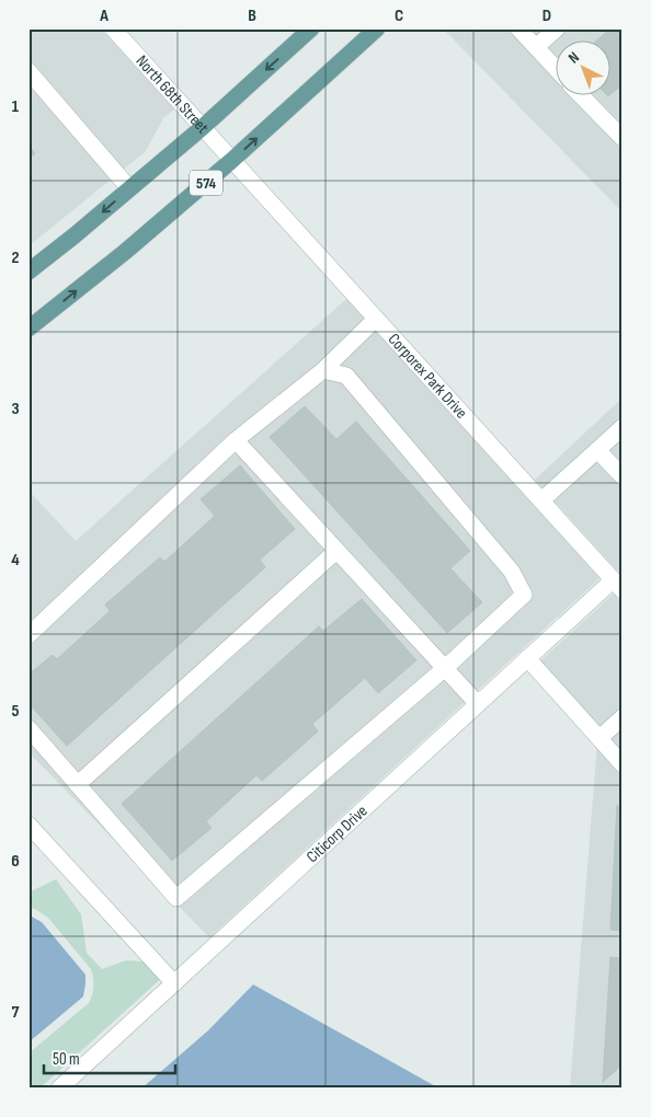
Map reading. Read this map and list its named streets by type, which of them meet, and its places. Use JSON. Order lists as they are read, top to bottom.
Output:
{
  "streets": {
    "main road": ["574"],
    "street": ["North 68th Street", "Corporex Park Drive", "Citicorp Drive"]
  },
  "crossings": [
    ["North 68th Street", "574"],
    ["North 68th Street", "Corporex Park Drive"],
    ["574", "Corporex Park Drive"],
    ["Corporex Park Drive", "Citicorp Drive"]
  ],
  "scale_bar": "50 m",
  "north": "top left",
  "grid": {
    "columns": [
      "A",
      "B",
      "C",
      "D"
    ],
    "rows": [
      "1",
      "2",
      "3",
      "4",
      "5",
      "6",
      "7"
    ]
  }
}
